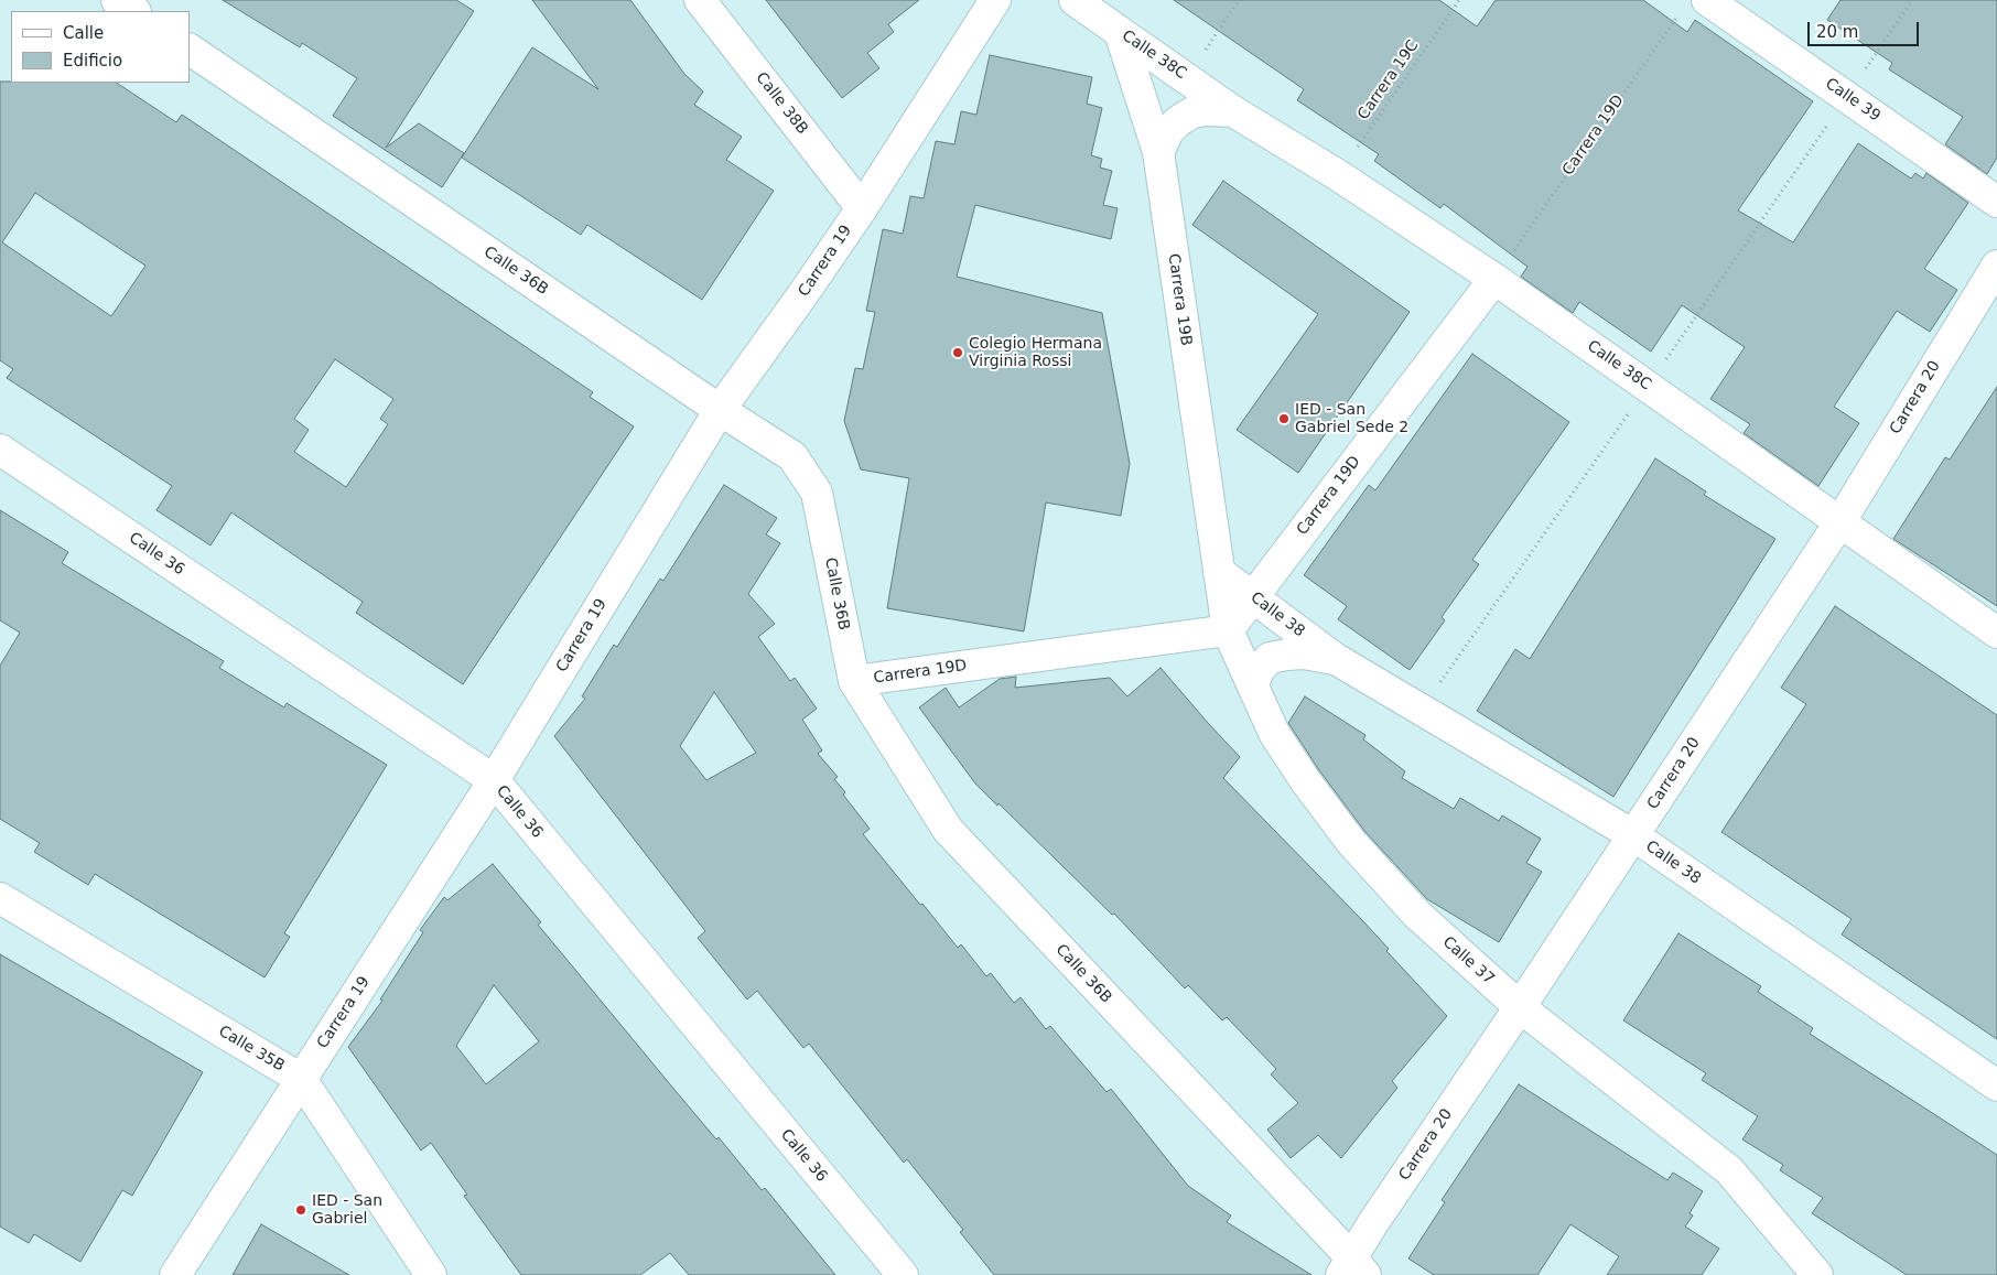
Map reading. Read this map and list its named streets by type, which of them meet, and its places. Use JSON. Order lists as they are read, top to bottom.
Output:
{
  "streets": {
    "street": [
      "Calle 38C",
      "Calle 39",
      "Calle 38B",
      "Carrera 19D",
      "Carrera 19",
      "Calle 36B",
      "Carrera 19B",
      "Carrera 20",
      "Calle 36",
      "Calle 38",
      "Calle 37",
      "Calle 35B"
    ],
    "path": ["Carrera 19C"]
  },
  "crossings": [
    ["Calle 38C", "Carrera 19C"],
    ["Calle 38C", "Carrera 19D"],
    ["Calle 38C", "Carrera 19B"],
    ["Calle 38C", "Carrera 20"],
    ["Calle 39", "Carrera 19D"],
    ["Calle 38B", "Carrera 19"],
    ["Carrera 19D", "Calle 36B"],
    ["Carrera 19D", "Calle 38"],
    ["Carrera 19D", "Calle 37"],
    ["Carrera 19", "Calle 36B"],
    ["Carrera 19", "Calle 36"],
    ["Carrera 19", "Calle 35B"],
    ["Calle 36B", "Carrera 20"],
    ["Carrera 19B", "Calle 38"],
    ["Carrera 19B", "Calle 37"],
    ["Carrera 20", "Calle 38"],
    ["Carrera 20", "Calle 37"],
    ["Calle 38", "Calle 37"]
  ],
  "places": ["Colegio Hermana Virginia Rossi", "IED - San Gabriel Sede 2", "IED - San Gabriel"],
  "legend": ["Calle", "Edificio"],
  "scale_bar": "20 m"
}
